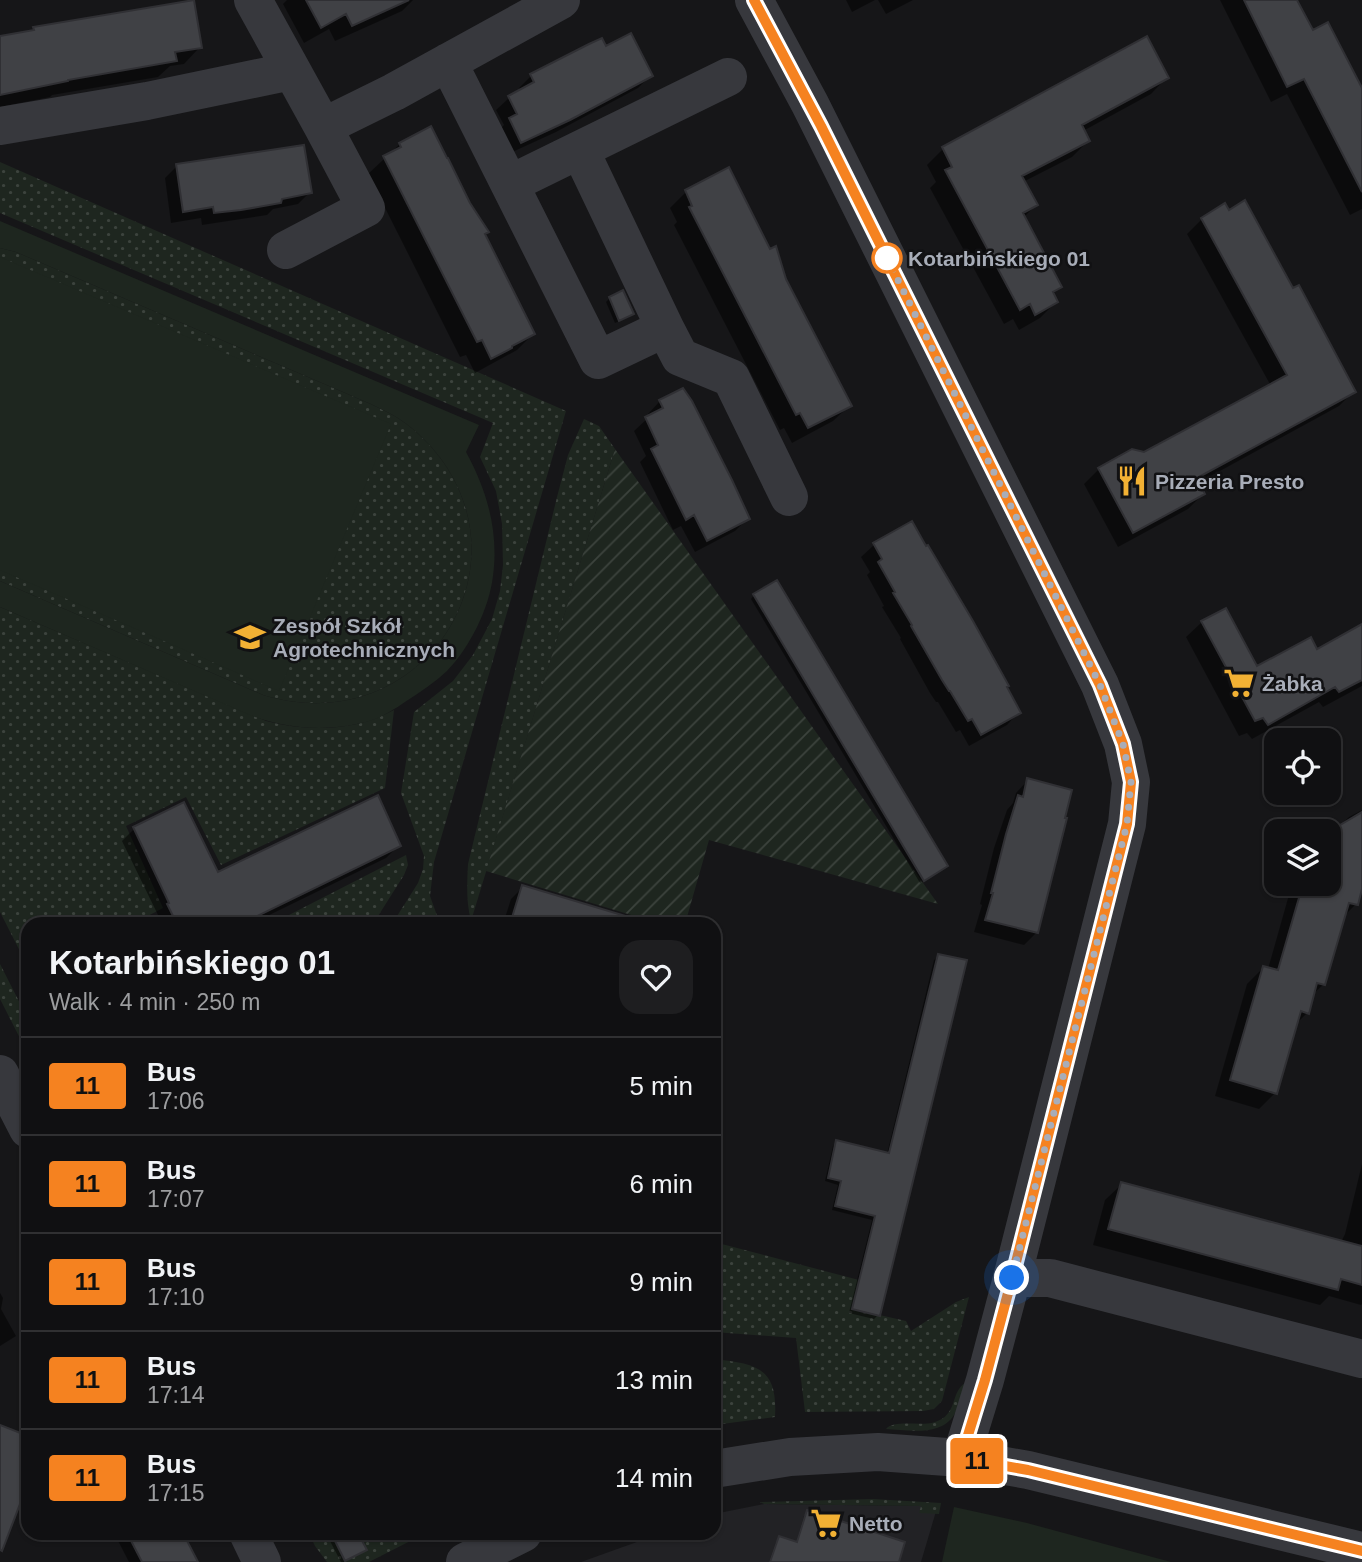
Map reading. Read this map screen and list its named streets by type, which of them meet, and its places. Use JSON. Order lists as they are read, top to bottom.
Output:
{
  "places": {
    "other": ["Kotarbińskiego 01"],
    "restaurant": ["Pizzeria Presto"],
    "school or university": ["Zespół Szkół Agrotechnicznych"],
    "supermarket": ["Żabka", "Netto"]
  },
  "lines": ["bus line 11"],
  "page": {
    "on_map": "11",
    "heading": ["Kotarbińskiego 01", "Walk · 4 min · 250 m"],
    "list": [
      {
        "mark": "11",
        "name": "Bus",
        "note": "17:06",
        "value": "5 min"
      },
      {
        "mark": "11",
        "name": "Bus",
        "note": "17:07",
        "value": "6 min"
      },
      {
        "mark": "11",
        "name": "Bus",
        "note": "17:10",
        "value": "9 min"
      },
      {
        "mark": "11",
        "name": "Bus",
        "note": "17:14",
        "value": "13 min"
      },
      {
        "mark": "11",
        "name": "Bus",
        "note": "17:15",
        "value": "14 min"
      }
    ]
  }
}
